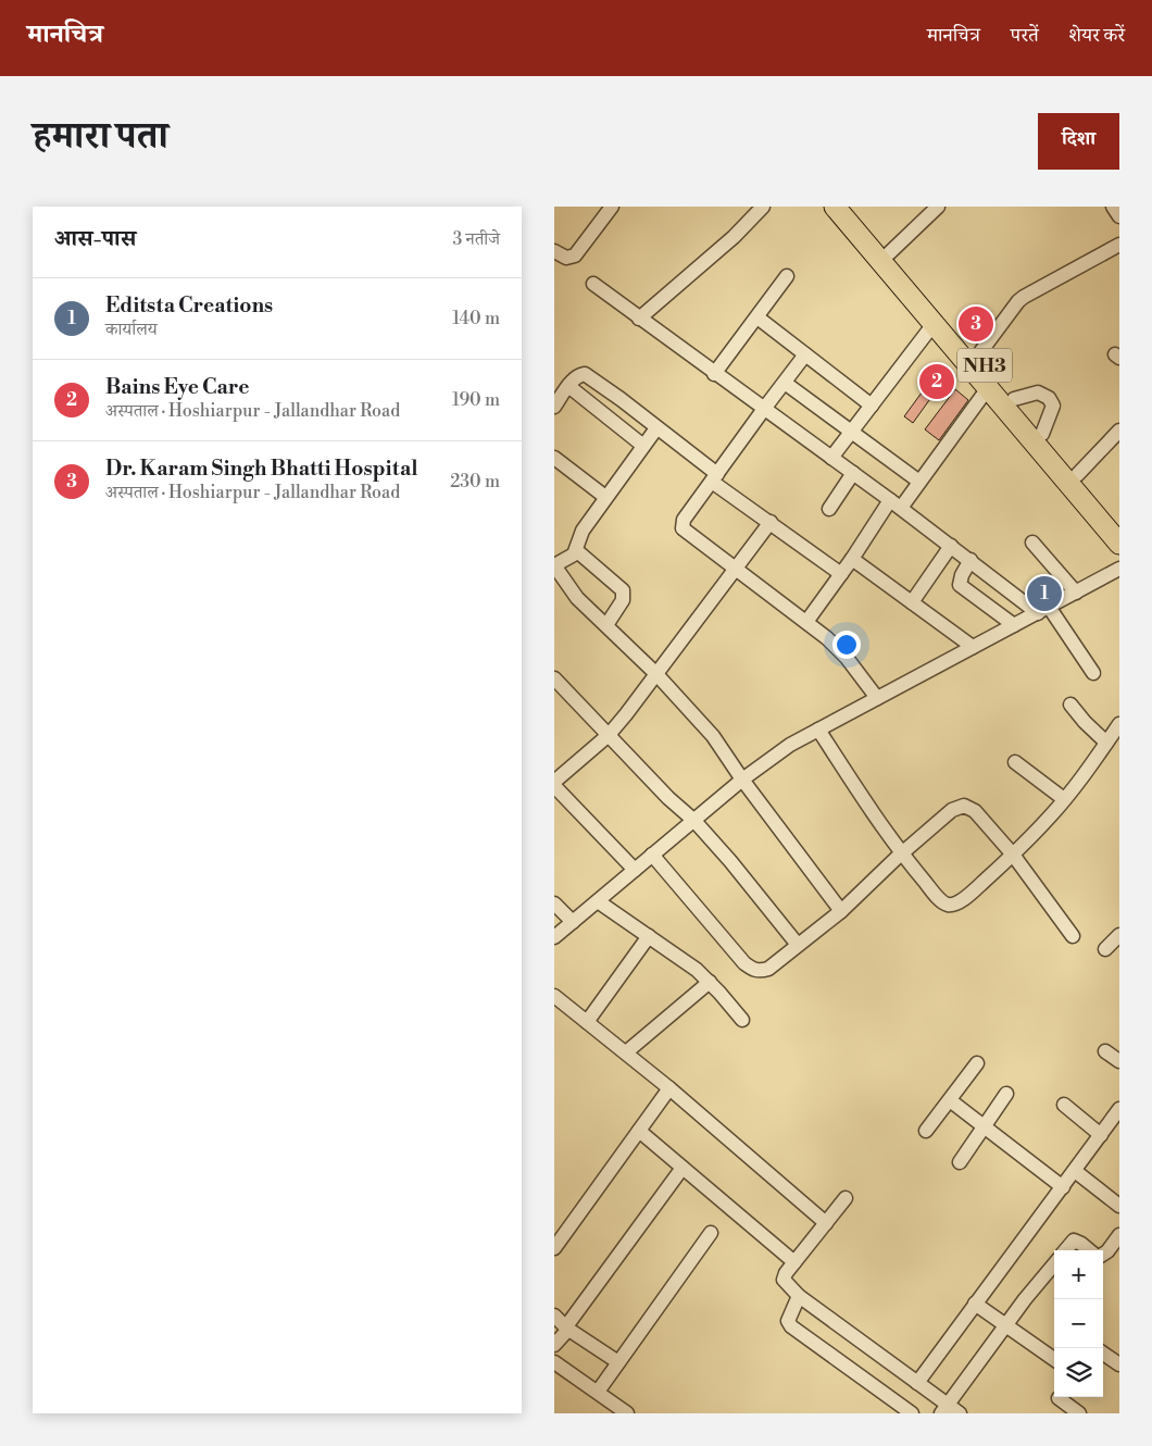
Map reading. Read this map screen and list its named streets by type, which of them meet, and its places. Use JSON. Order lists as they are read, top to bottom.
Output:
{
  "streets": {
    "highway": ["NH3"]
  },
  "page": {
    "header": "मानचित्र",
    "nav": ["मानचित्र", "परतें", "शेयर करें"],
    "title": "हमारा पता",
    "buttons": "दिशा",
    "heading": ["आस-पास", "3 नतीजे"],
    "list": [
      {
        "mark": "1",
        "name": "Editsta Creations",
        "note": "कार्यालय",
        "value": "140 m"
      },
      {
        "mark": "2",
        "name": "Bains Eye Care",
        "note": "अस्पताल · Hoshiarpur - Jallandhar Road",
        "value": "190 m"
      },
      {
        "mark": "3",
        "name": "Dr. Karam Singh Bhatti Hospital",
        "note": "अस्पताल · Hoshiarpur - Jallandhar Road",
        "value": "230 m"
      }
    ],
    "pins": ["3", "2", "1"],
    "map_buttons": ["+", "−"]
  }
}
